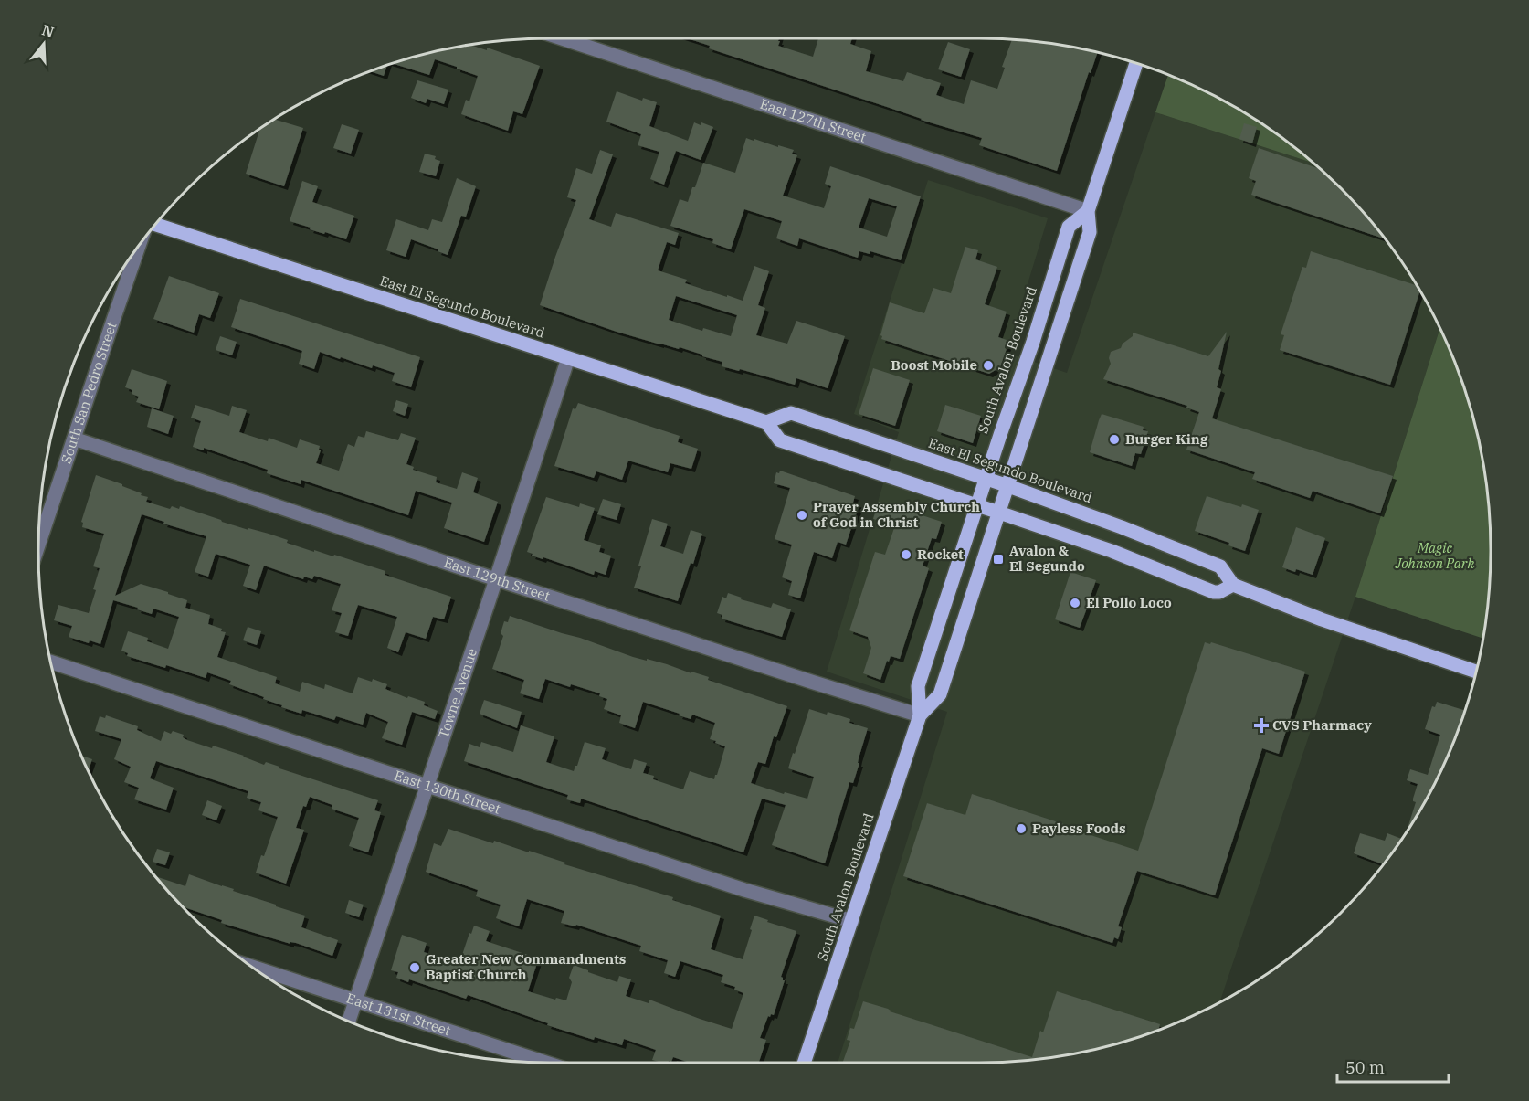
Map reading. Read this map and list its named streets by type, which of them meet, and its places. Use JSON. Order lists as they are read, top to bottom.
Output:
{
  "streets": {
    "main road": ["East El Segundo Boulevard", "South Avalon Boulevard"],
    "street": [
      "East 127th Street",
      "South San Pedro Street",
      "East 129th Street",
      "Towne Avenue",
      "East 130th Street",
      "East 131st Street"
    ]
  },
  "crossings": [
    ["East 127th Street", "South Avalon Boulevard"],
    ["East El Segundo Boulevard", "South Avalon Boulevard"],
    ["East El Segundo Boulevard", "Towne Avenue"],
    ["South Avalon Boulevard", "East 129th Street"],
    ["South Avalon Boulevard", "East 130th Street"],
    ["South San Pedro Street", "East 129th Street"],
    ["East 129th Street", "Towne Avenue"],
    ["Towne Avenue", "East 130th Street"],
    ["Towne Avenue", "East 131st Street"]
  ],
  "parks": ["Magic Johnson Park"],
  "places": {
    "other": [
      "Boost Mobile",
      "Burger King",
      "Prayer Assembly Church of God in Christ",
      "Rocket",
      "El Pollo Loco",
      "Payless Foods",
      "Greater New Commandments Baptist Church"
    ],
    "transit": ["Avalon & El Segundo"],
    "health": ["CVS Pharmacy"]
  },
  "scale_bar": "50 m",
  "north": "top"
}
